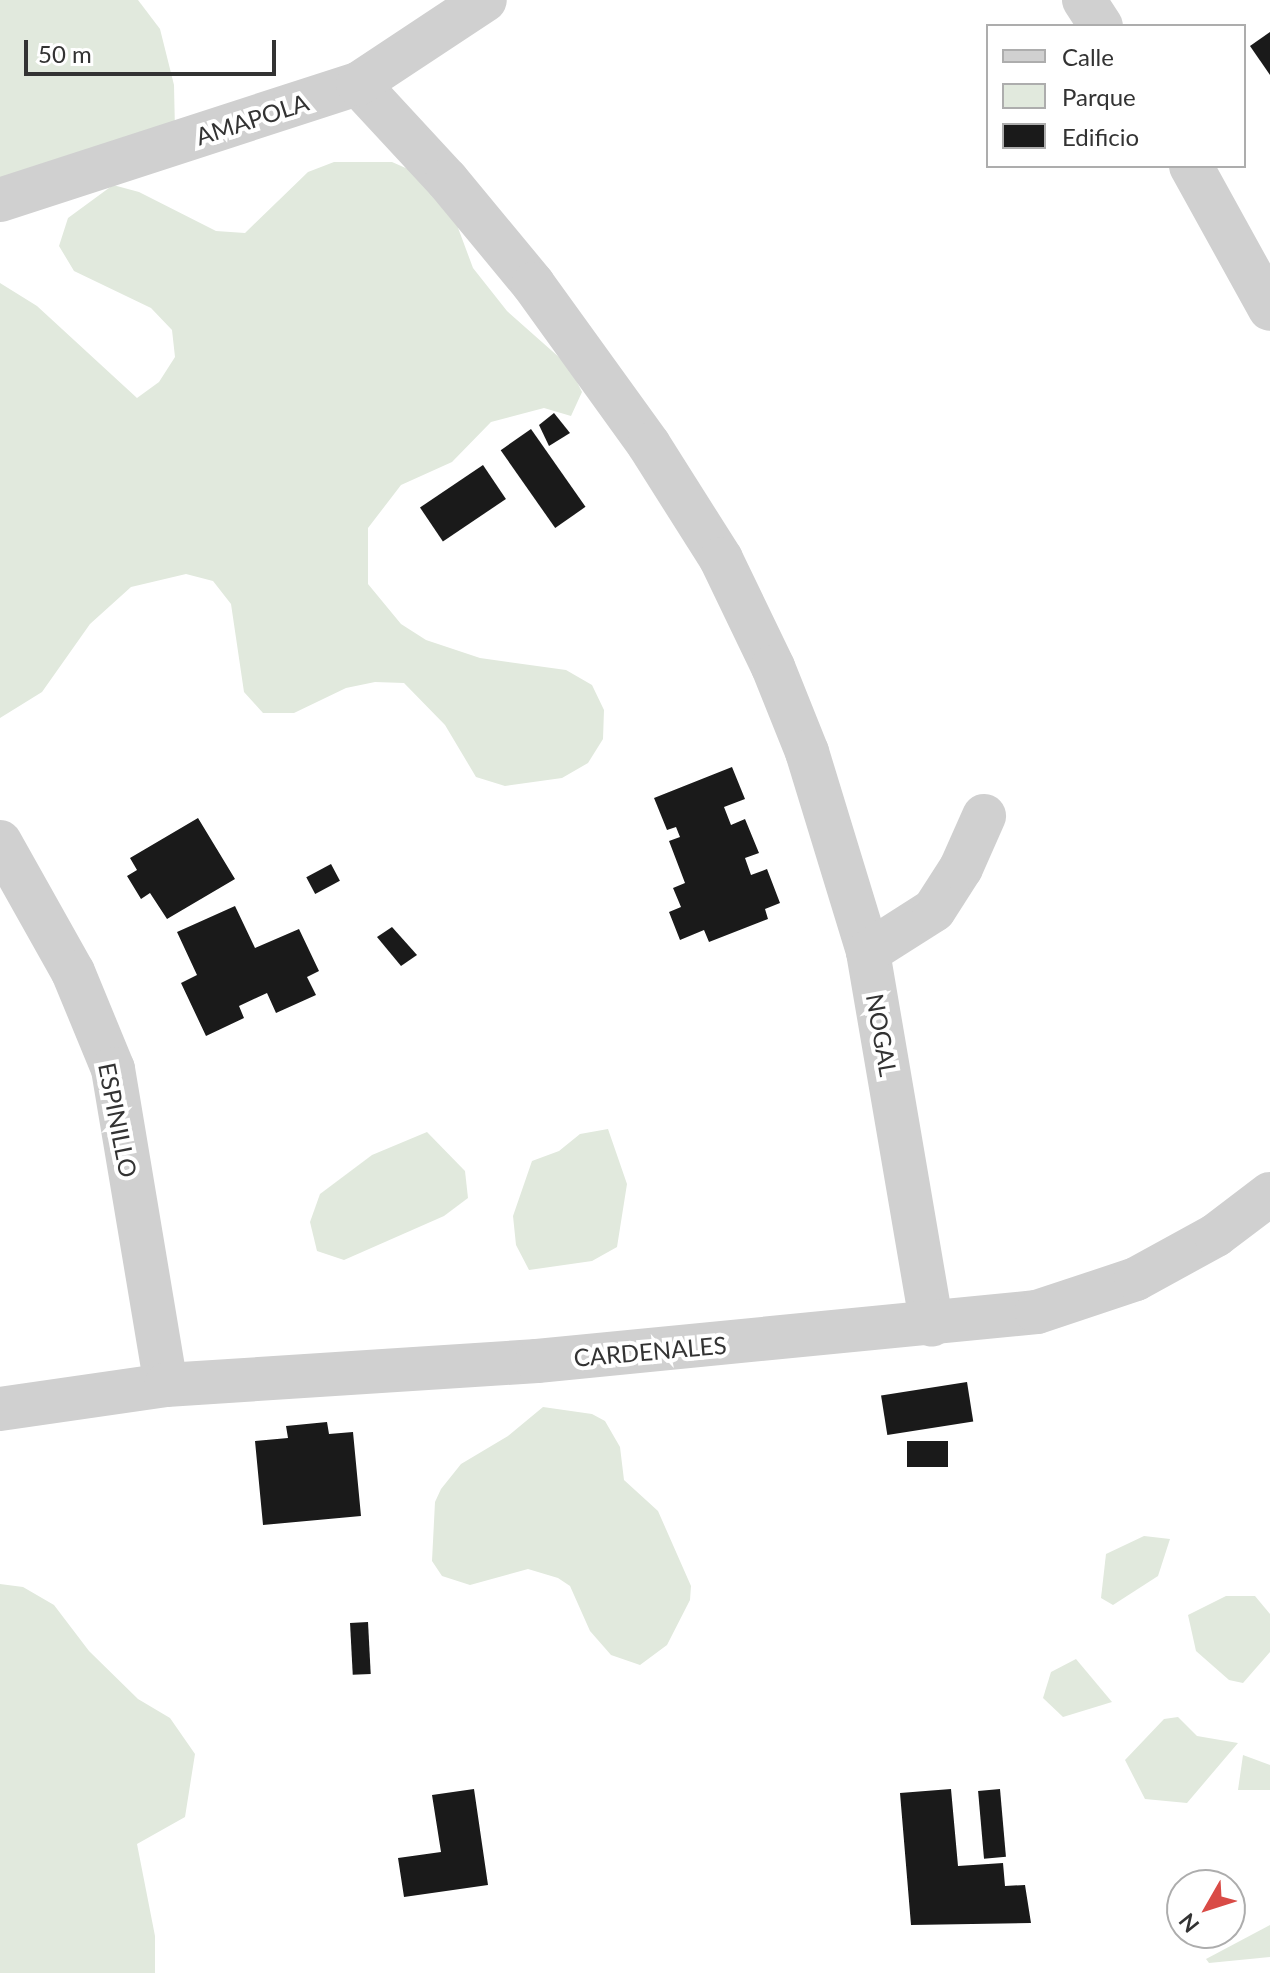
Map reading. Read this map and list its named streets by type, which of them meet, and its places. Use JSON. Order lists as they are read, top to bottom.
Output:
{
  "streets": {
    "street": [
      "AMAPOLA",
      "NOGAL",
      "ESPINILLO",
      "CARDENALES"
    ]
  },
  "crossings": [
    ["AMAPOLA", "NOGAL"],
    ["NOGAL", "CARDENALES"],
    ["ESPINILLO", "CARDENALES"]
  ],
  "legend": ["Calle", "Parque", "Edificio"],
  "scale_bar": "50 m",
  "north": "bottom left"
}
